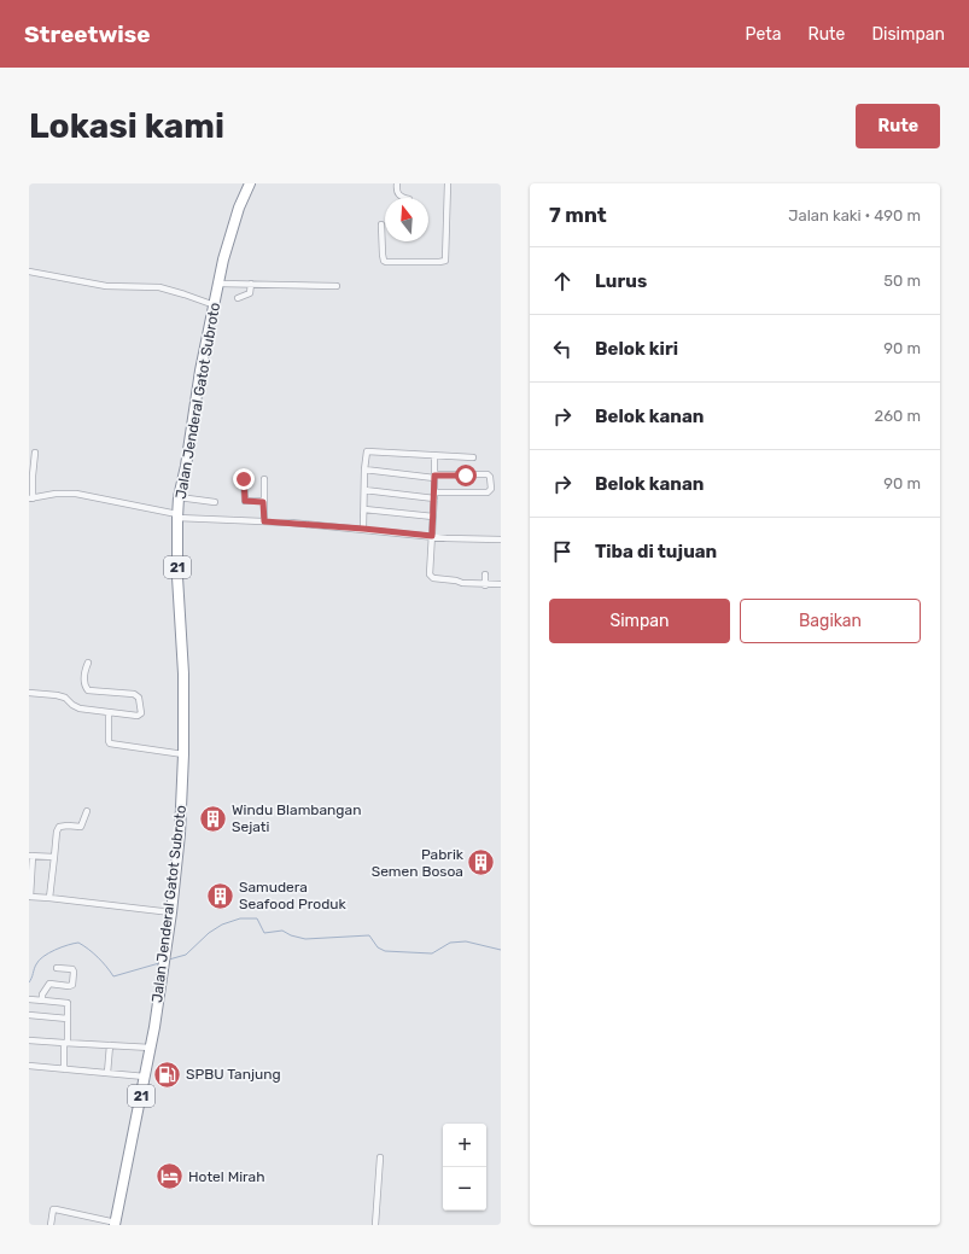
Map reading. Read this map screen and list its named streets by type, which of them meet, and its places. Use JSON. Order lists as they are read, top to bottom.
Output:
{
  "streets": {
    "highway": ["Jalan Jenderal Gatot Subroto", "21"]
  },
  "places": {
    "building": ["Windu Blambangan Sejati", "Pabrik Semen Bosoa", "Samudera Seafood Produk"],
    "fuel station": ["SPBU Tanjung"],
    "hotel": ["Hotel Mirah"]
  },
  "north": "top",
  "page": {
    "header": "Streetwise",
    "nav": ["Peta", "Rute", "Disimpan"],
    "buttons": [
      "Rute",
      ["Simpan", "Bagikan"]
    ],
    "title": "Lokasi kami",
    "heading": ["7 mnt", "Jalan kaki · 490 m"],
    "list": [
      ["Lurus", "50 m"],
      ["Belok kiri", "90 m"],
      ["Belok kanan", "260 m"],
      ["Belok kanan", "90 m"],
      "Tiba di tujuan"
    ],
    "map_buttons": ["+", "−"]
  }
}
